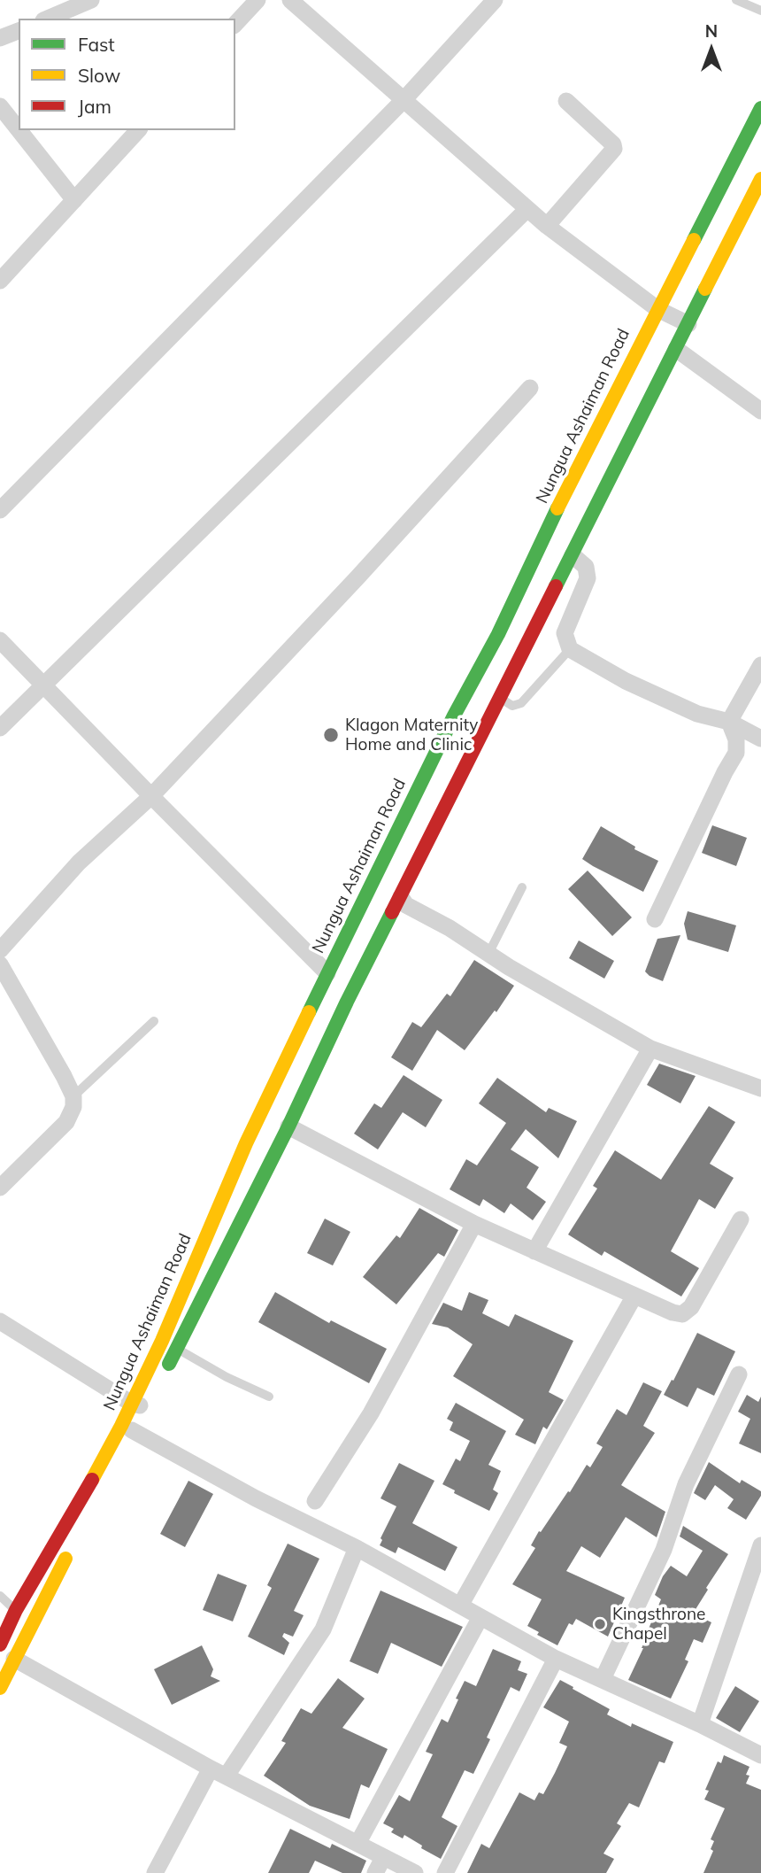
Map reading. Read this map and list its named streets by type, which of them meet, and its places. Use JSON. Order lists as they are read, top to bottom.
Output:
{
  "streets": {
    "main road": ["Nungua Ashaiman Road"]
  },
  "places": ["Klagon Maternity Home and Clinic", "Kingsthrone Chapel"],
  "legend": ["Fast", "Slow", "Jam"],
  "north": "top"
}
